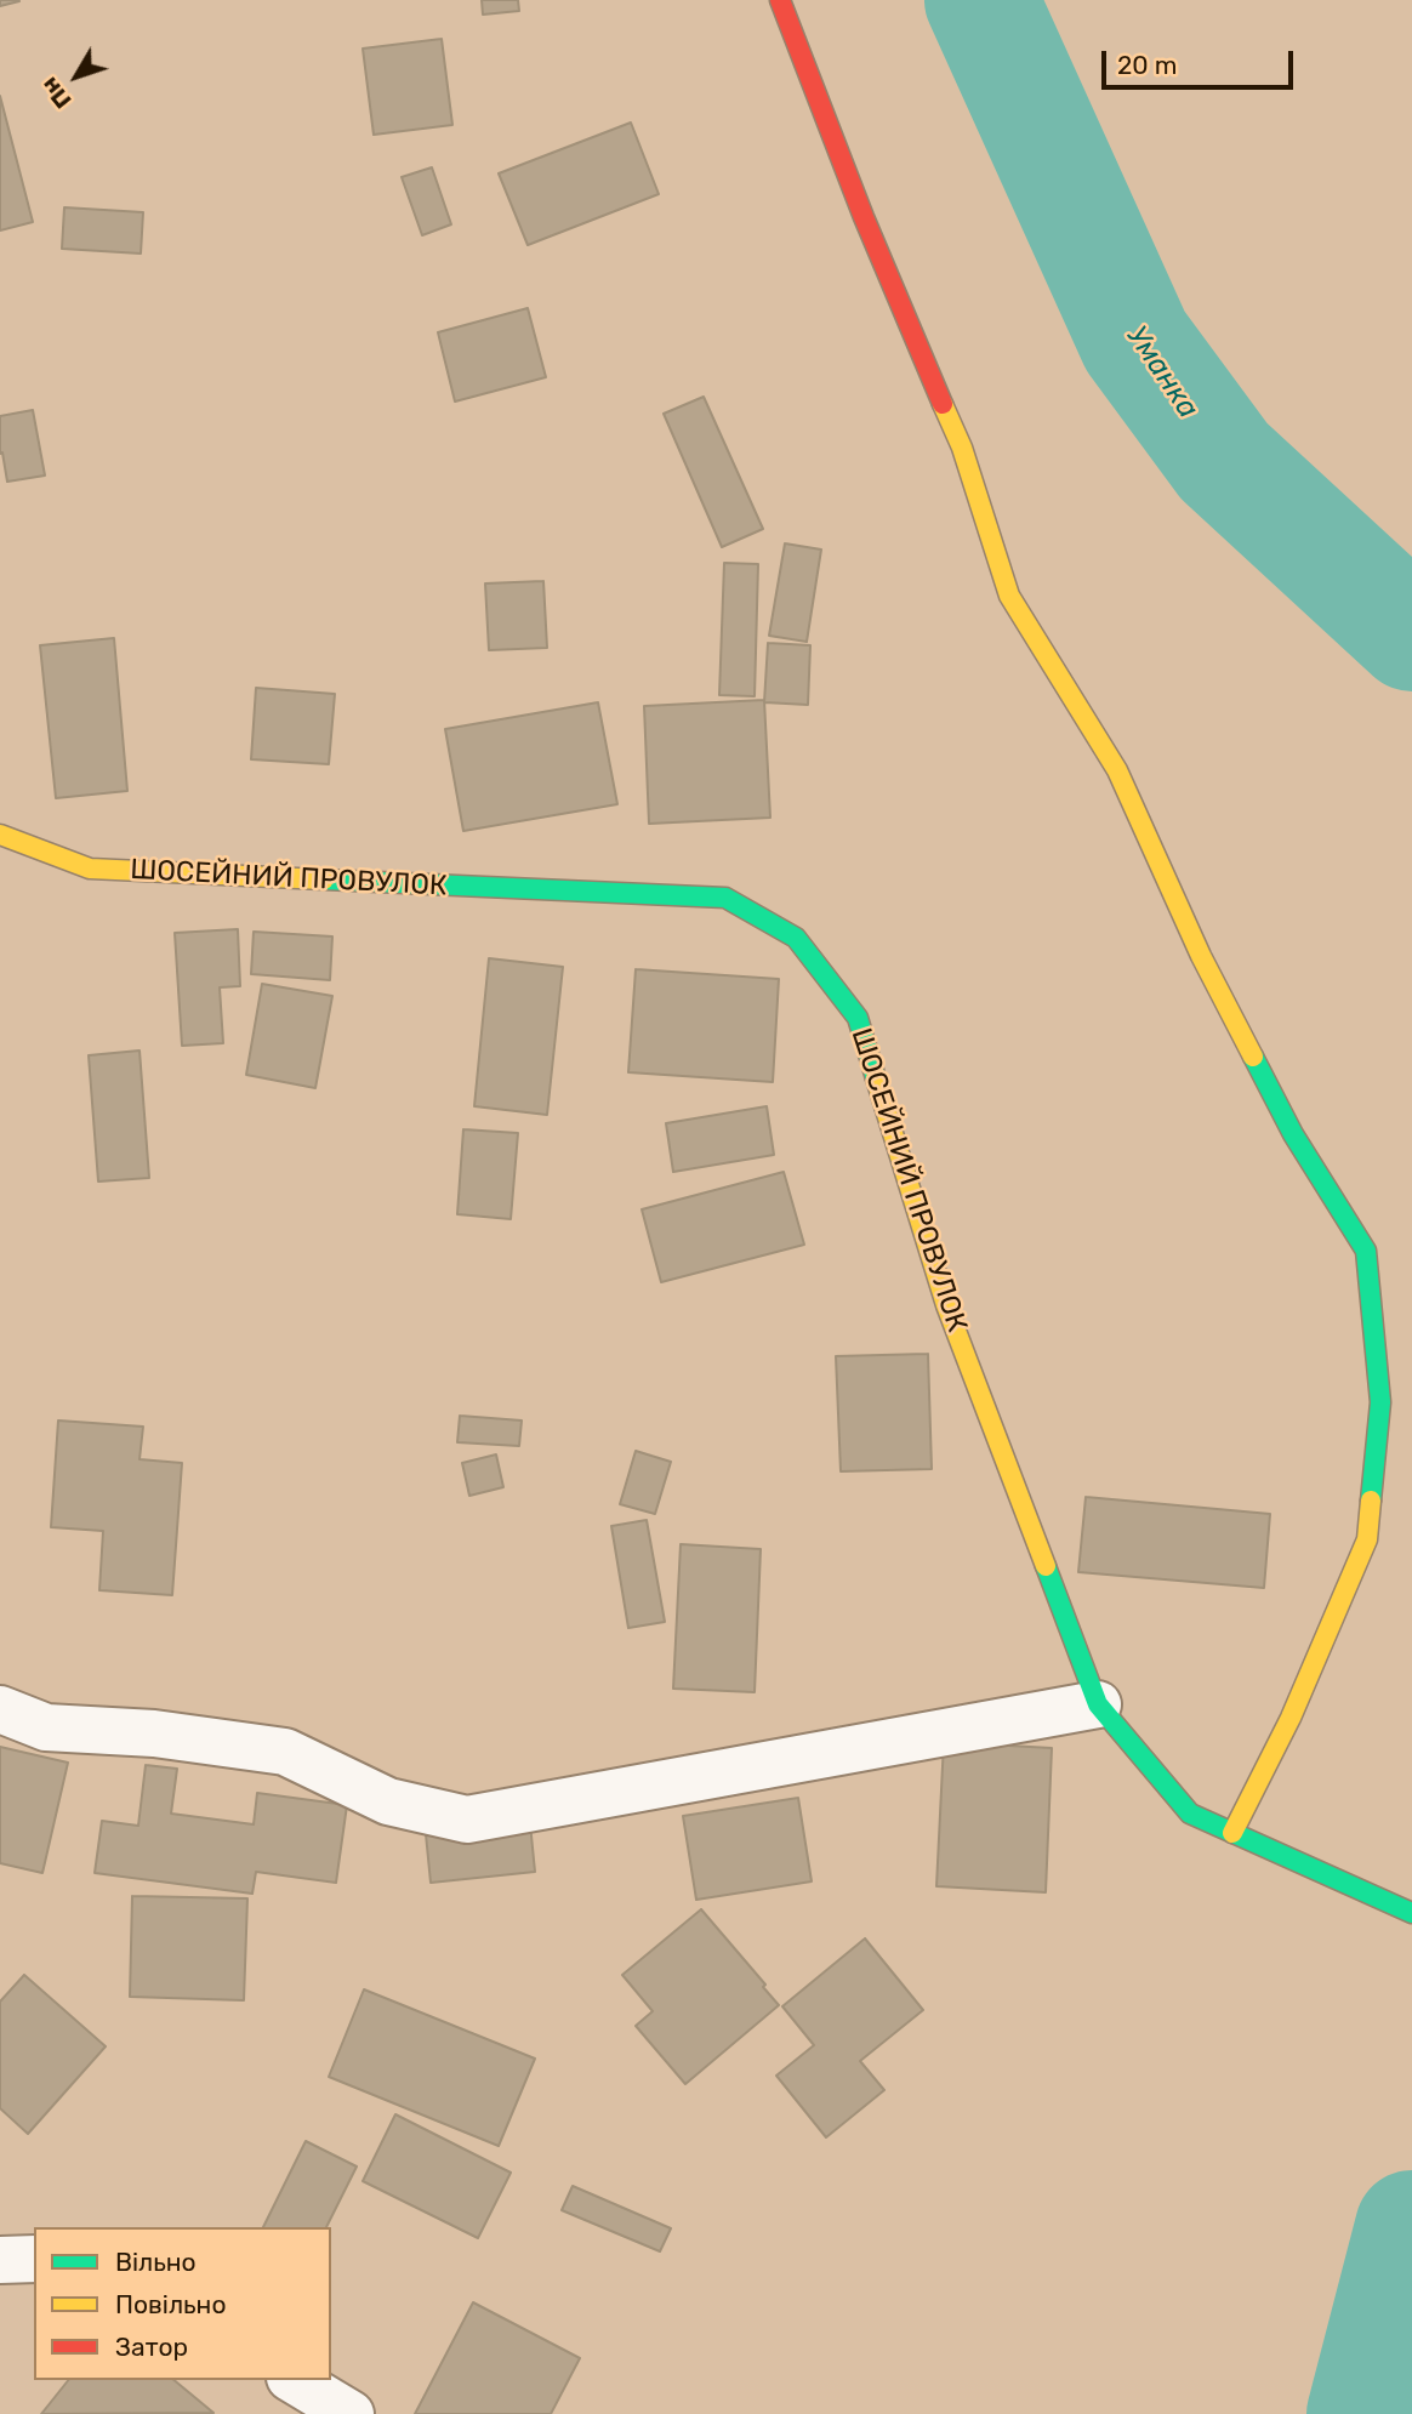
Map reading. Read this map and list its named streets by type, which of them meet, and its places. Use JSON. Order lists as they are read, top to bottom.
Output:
{
  "streets": {
    "street": ["ШОСЕЙНИЙ ПРОВУЛОК"]
  },
  "water": ["Уманка"],
  "legend": ["Вільно", "Повільно", "Затор"],
  "scale_bar": "20 m",
  "north": "bottom left"
}
